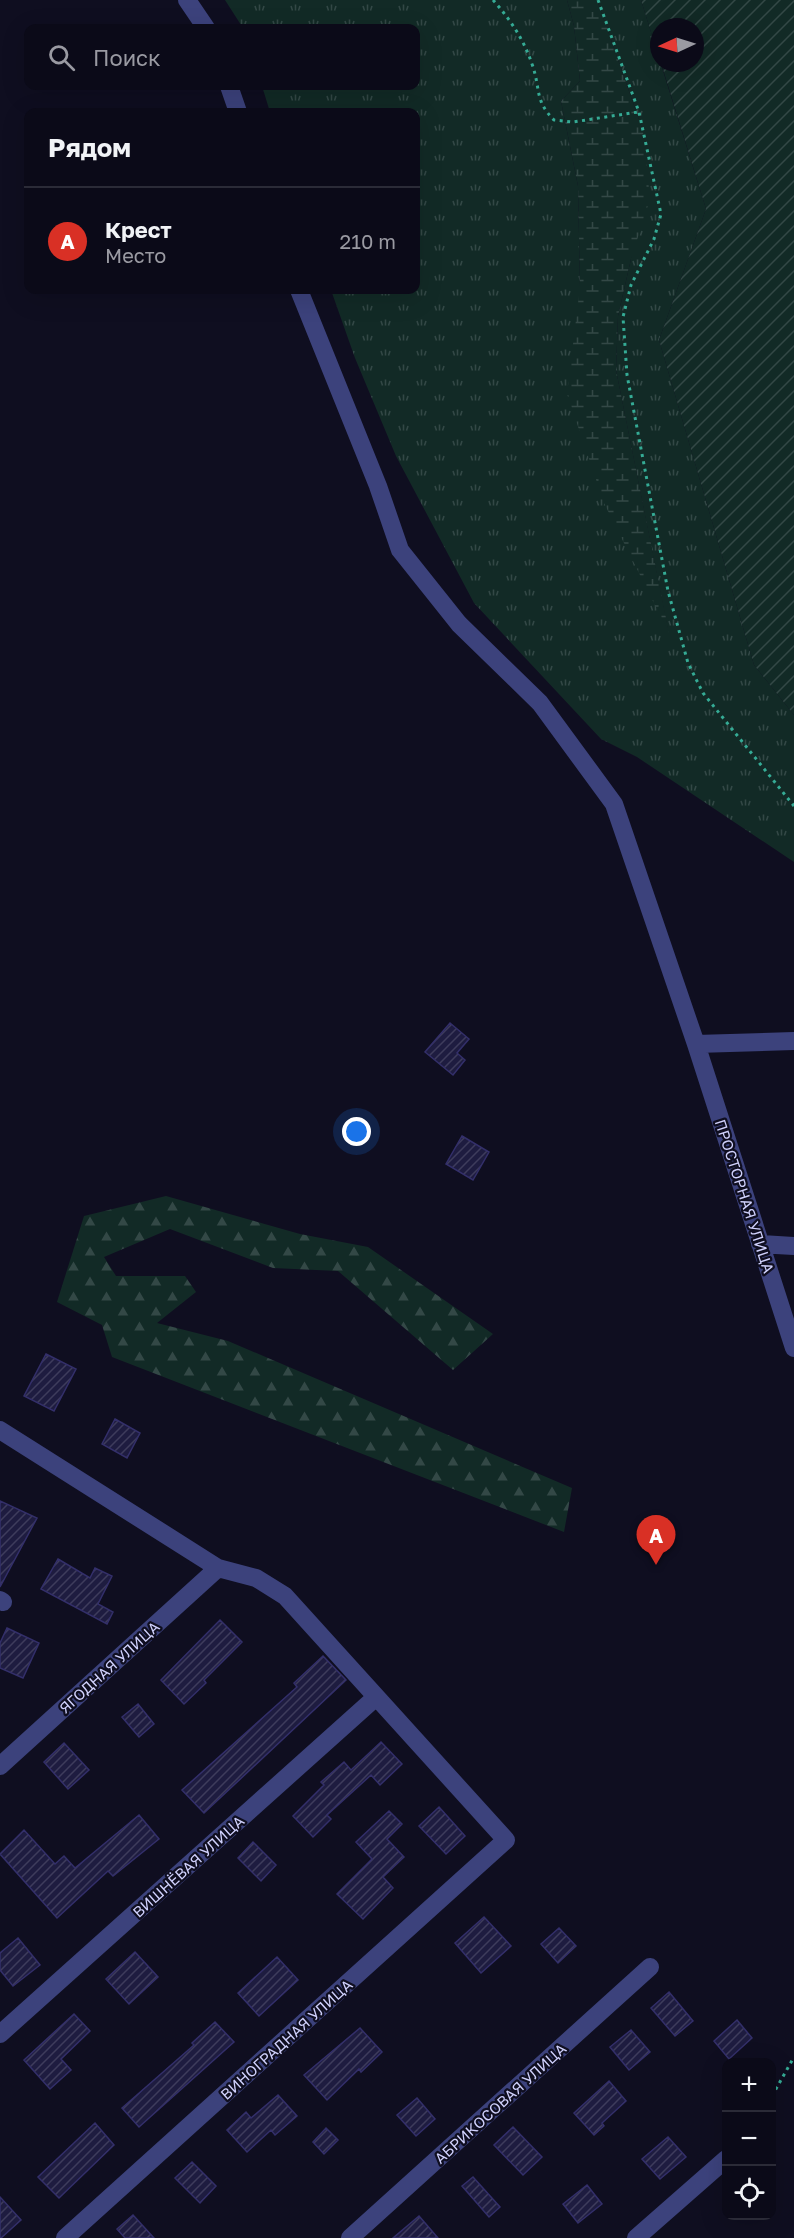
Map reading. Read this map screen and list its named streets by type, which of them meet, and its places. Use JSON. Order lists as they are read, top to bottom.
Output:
{
  "streets": {
    "street": [
      "ПРОСТОРНАЯ УЛИЦА",
      "ЯГОДНАЯ УЛИЦА",
      "ВИШНЁВАЯ УЛИЦА",
      "ВИНОГРАДНАЯ УЛИЦА",
      "АБРИКОСОВАЯ УЛИЦА"
    ]
  },
  "crossings": [
    ["ВИШНЁВАЯ УЛИЦА", "ВИНОГРАДНАЯ УЛИЦА"]
  ],
  "north": "left",
  "page": {
    "search": "Поиск",
    "heading": "Рядом",
    "list": [
      {
        "mark": "A",
        "name": "Крест",
        "note": "Место",
        "value": "210 m"
      }
    ],
    "pins": "A",
    "map_buttons": ["+", "−"]
  }
}
